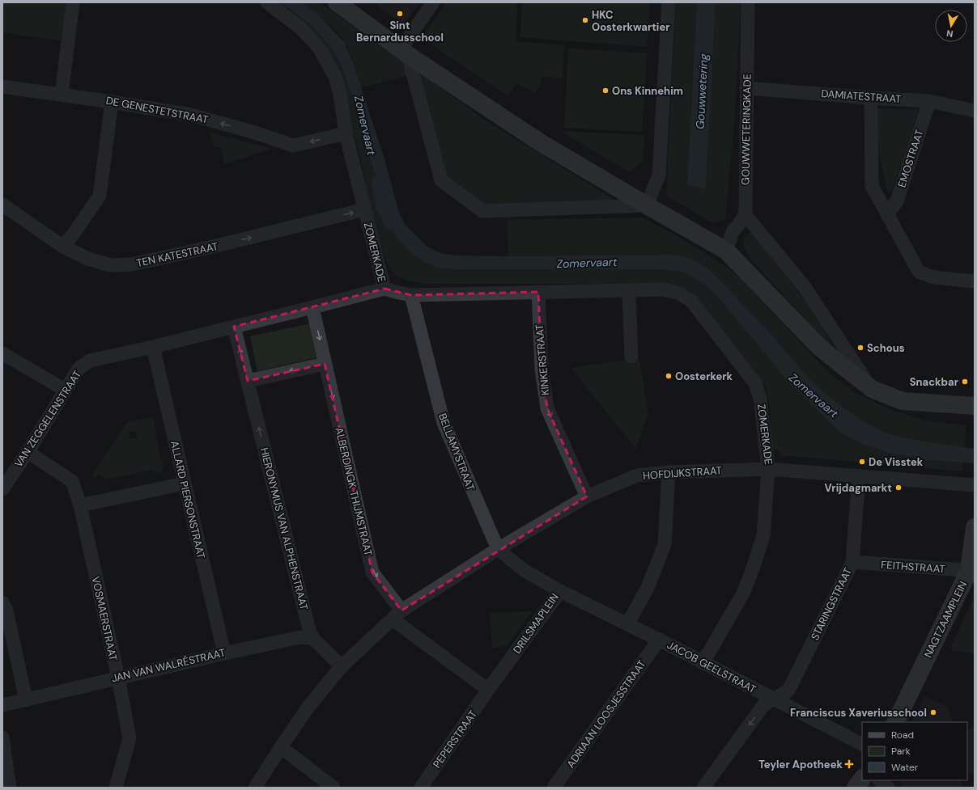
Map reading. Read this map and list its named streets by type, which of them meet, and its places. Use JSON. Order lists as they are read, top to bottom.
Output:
{
  "streets": {
    "street": [
      "DAMIATESTRAAT",
      "DE GENESTETSTRAAT",
      "GOUWWETERINGKADE",
      "EMOSTRAAT",
      "ZOMERKADE",
      "TEN KATESTRAAT",
      "KINKERSTRAAT",
      "VAN ZEGGELENSTRAAT",
      "BELLAMYSTRAAT",
      "HOFDIJKSTRAAT",
      "ALBERDINGK THIJMSTRAAT",
      "ALLARD PIERSONSTRAAT",
      "HIERONYMUS VAN ALPHENSTRAAT",
      "FEITHSTRAAT",
      "STARINGSTRAAT",
      "VOSMAERSTRAAT",
      "NAGTZAAMPLEIN",
      "DRILSMAPLEIN",
      "JAN VAN WALRÉSTRAAT",
      "JACOB GEELSTRAAT",
      "ADRIAAN LOOSJESSTRAAT",
      "PEPERSTRAAT"
    ]
  },
  "crossings": [
    ["DAMIATESTRAAT", "GOUWWETERINGKADE"],
    ["DAMIATESTRAAT", "EMOSTRAAT"],
    ["DE GENESTETSTRAAT", "ZOMERKADE"],
    ["ZOMERKADE", "TEN KATESTRAAT"],
    ["ZOMERKADE", "KINKERSTRAAT"],
    ["ZOMERKADE", "VAN ZEGGELENSTRAAT"],
    ["ZOMERKADE", "BELLAMYSTRAAT"],
    ["ZOMERKADE", "HOFDIJKSTRAAT"],
    ["ZOMERKADE", "STARINGSTRAAT"],
    ["KINKERSTRAAT", "HOFDIJKSTRAAT"],
    ["VAN ZEGGELENSTRAAT", "ALLARD PIERSONSTRAAT"],
    ["VAN ZEGGELENSTRAAT", "VOSMAERSTRAAT"],
    ["BELLAMYSTRAAT", "HOFDIJKSTRAAT"],
    ["BELLAMYSTRAAT", "DRILSMAPLEIN"],
    ["HOFDIJKSTRAAT", "DRILSMAPLEIN"],
    ["ALLARD PIERSONSTRAAT", "JAN VAN WALRÉSTRAAT"],
    ["HIERONYMUS VAN ALPHENSTRAAT", "JAN VAN WALRÉSTRAAT"],
    ["FEITHSTRAAT", "STARINGSTRAAT"],
    ["FEITHSTRAAT", "NAGTZAAMPLEIN"],
    ["STARINGSTRAAT", "JACOB GEELSTRAAT"],
    ["VOSMAERSTRAAT", "JAN VAN WALRÉSTRAAT"],
    ["DRILSMAPLEIN", "JACOB GEELSTRAAT"],
    ["DRILSMAPLEIN", "PEPERSTRAAT"],
    ["JACOB GEELSTRAAT", "ADRIAAN LOOSJESSTRAAT"]
  ],
  "one_way": [
    "DE GENESTETSTRAAT",
    "TEN KATESTRAAT",
    "ALBERDINGK THIJMSTRAAT",
    "HIERONYMUS VAN ALPHENSTRAAT"
  ],
  "water": ["Gouwwetering", "Zomervaart"],
  "places": {
    "other": [
      "Sint Bernardusschool",
      "HKC Oosterkwartier",
      "Ons Kinnehim",
      "Schous",
      "Oosterkerk",
      "Snackbar",
      "De Visstek",
      "Vrijdagmarkt",
      "Franciscus Xaveriusschool"
    ],
    "health": ["Teyler Apotheek"]
  },
  "legend": ["Road", "Park", "Water"],
  "north": "bottom"
}
